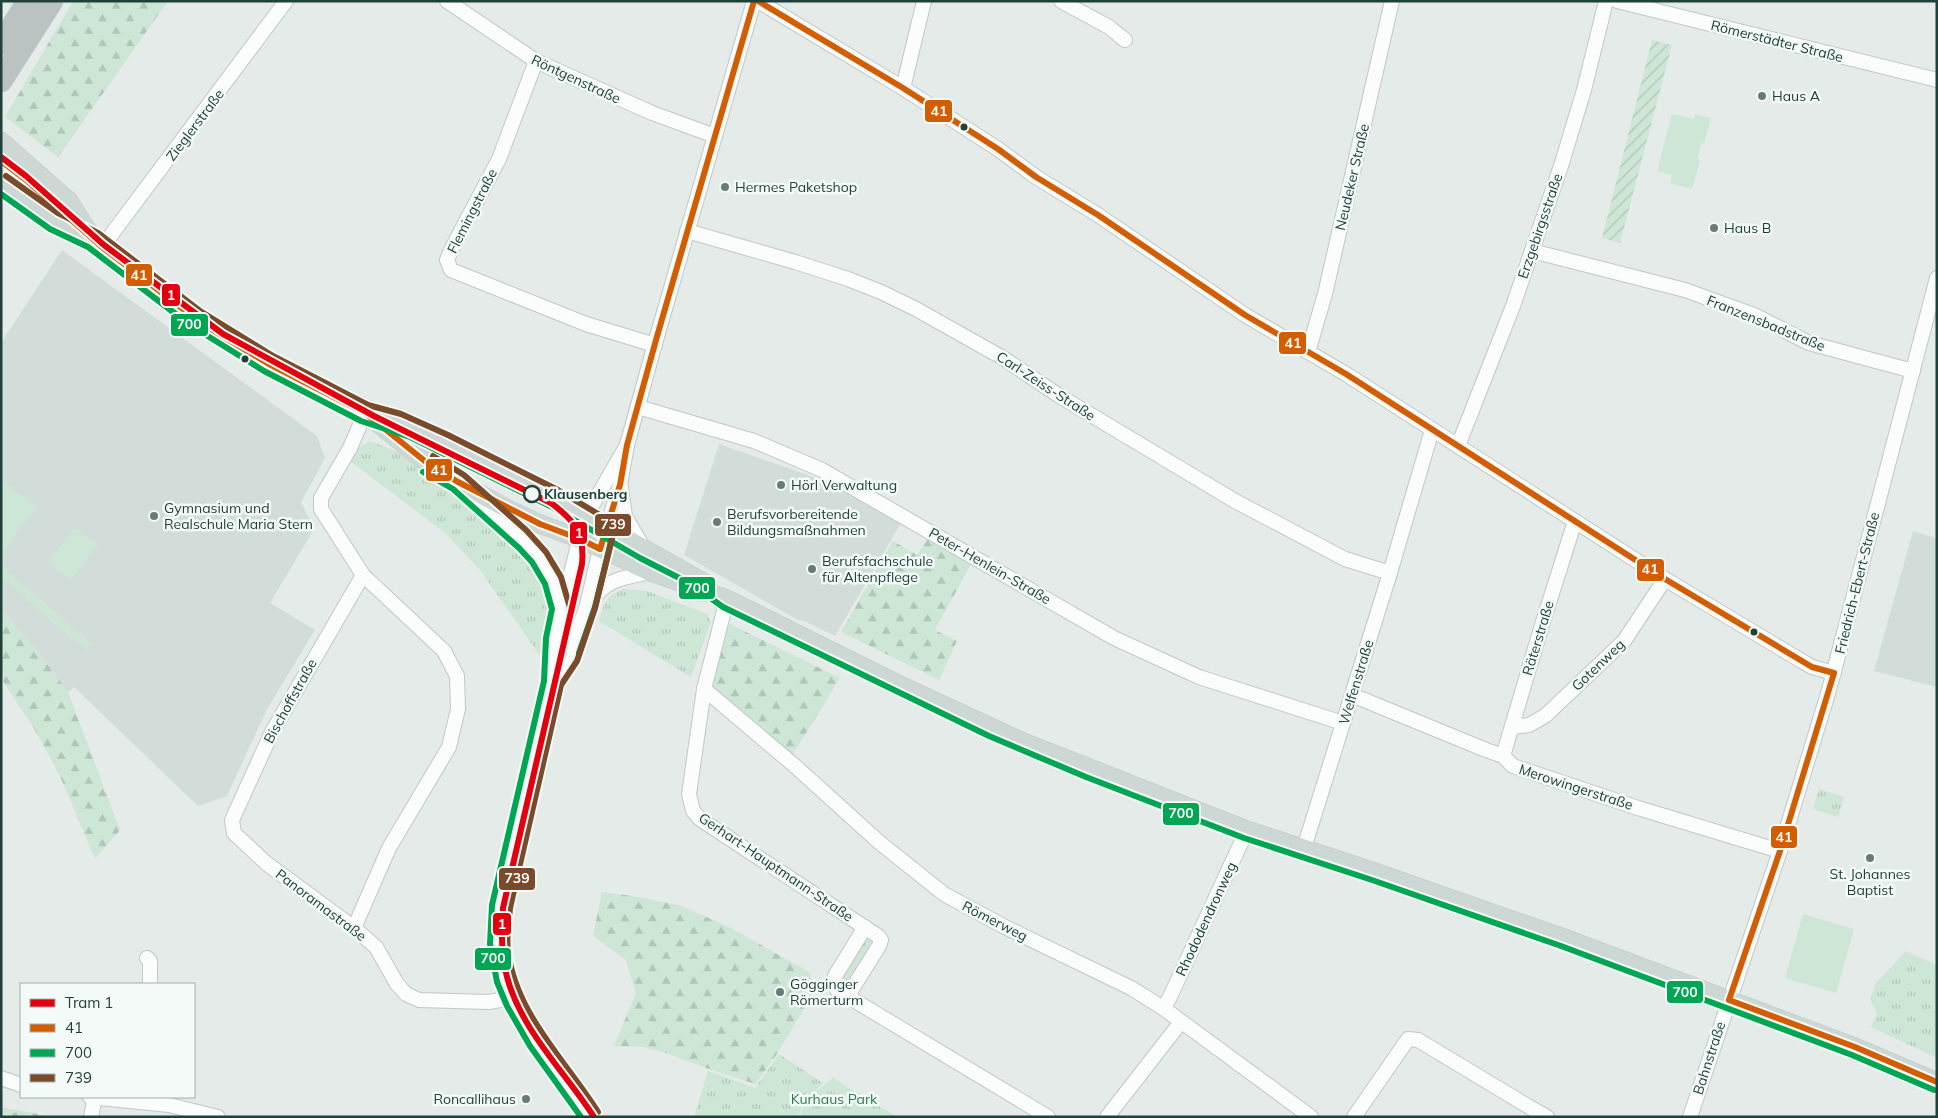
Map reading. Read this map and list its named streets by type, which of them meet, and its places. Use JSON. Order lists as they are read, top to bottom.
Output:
{
  "streets": {
    "street": [
      "Römerstädter Straße",
      "Röntgenstraße",
      "Zieglerstraße",
      "Neudeker Straße",
      "Flemingstraße",
      "Erzgebirgsstraße",
      "Franzensbadstraße",
      "Carl-Zeiss-Straße",
      "Peter-Henlein-Straße",
      "Friedrich-Ebert-Straße",
      "Räterstraße",
      "Gotenweg",
      "Welfenstraße",
      "Bischoffstraße",
      "Merowingerstraße",
      "Gerhart-Hauptmann-Straße",
      "Panoramastraße",
      "Rhododendronweg",
      "Römerweg",
      "Bahnstraße"
    ]
  },
  "crossings": [
    ["Röntgenstraße", "Flemingstraße"],
    ["Erzgebirgsstraße", "Franzensbadstraße"],
    ["Franzensbadstraße", "Friedrich-Ebert-Straße"],
    ["Carl-Zeiss-Straße", "Welfenstraße"],
    ["Peter-Henlein-Straße", "Welfenstraße"],
    ["Friedrich-Ebert-Straße", "Merowingerstraße"],
    ["Friedrich-Ebert-Straße", "Bahnstraße"],
    ["Räterstraße", "Gotenweg"],
    ["Räterstraße", "Merowingerstraße"],
    ["Welfenstraße", "Merowingerstraße"],
    ["Bischoffstraße", "Panoramastraße"],
    ["Gerhart-Hauptmann-Straße", "Römerweg"],
    ["Rhododendronweg", "Römerweg"]
  ],
  "parks": ["Kurhaus Park"],
  "places": [
    "Haus A",
    "Hermes Paketshop",
    "Haus B",
    "Hörl Verwaltung",
    "Klausenberg",
    "Gymnasium und Realschule Maria Stern",
    "Berufsvorbereitende Bildungsmaßnahmen",
    "Berufsfachschule für Altenpflege",
    "St. Johannes Baptist",
    "Gögginger Römerturm",
    "Roncallihaus"
  ],
  "lines": [
    "transit line 41",
    "tram line 1",
    "transit line 739",
    "transit line 700"
  ],
  "legend": [
    "Tram 1",
    "41",
    "700",
    "739"
  ]
}
